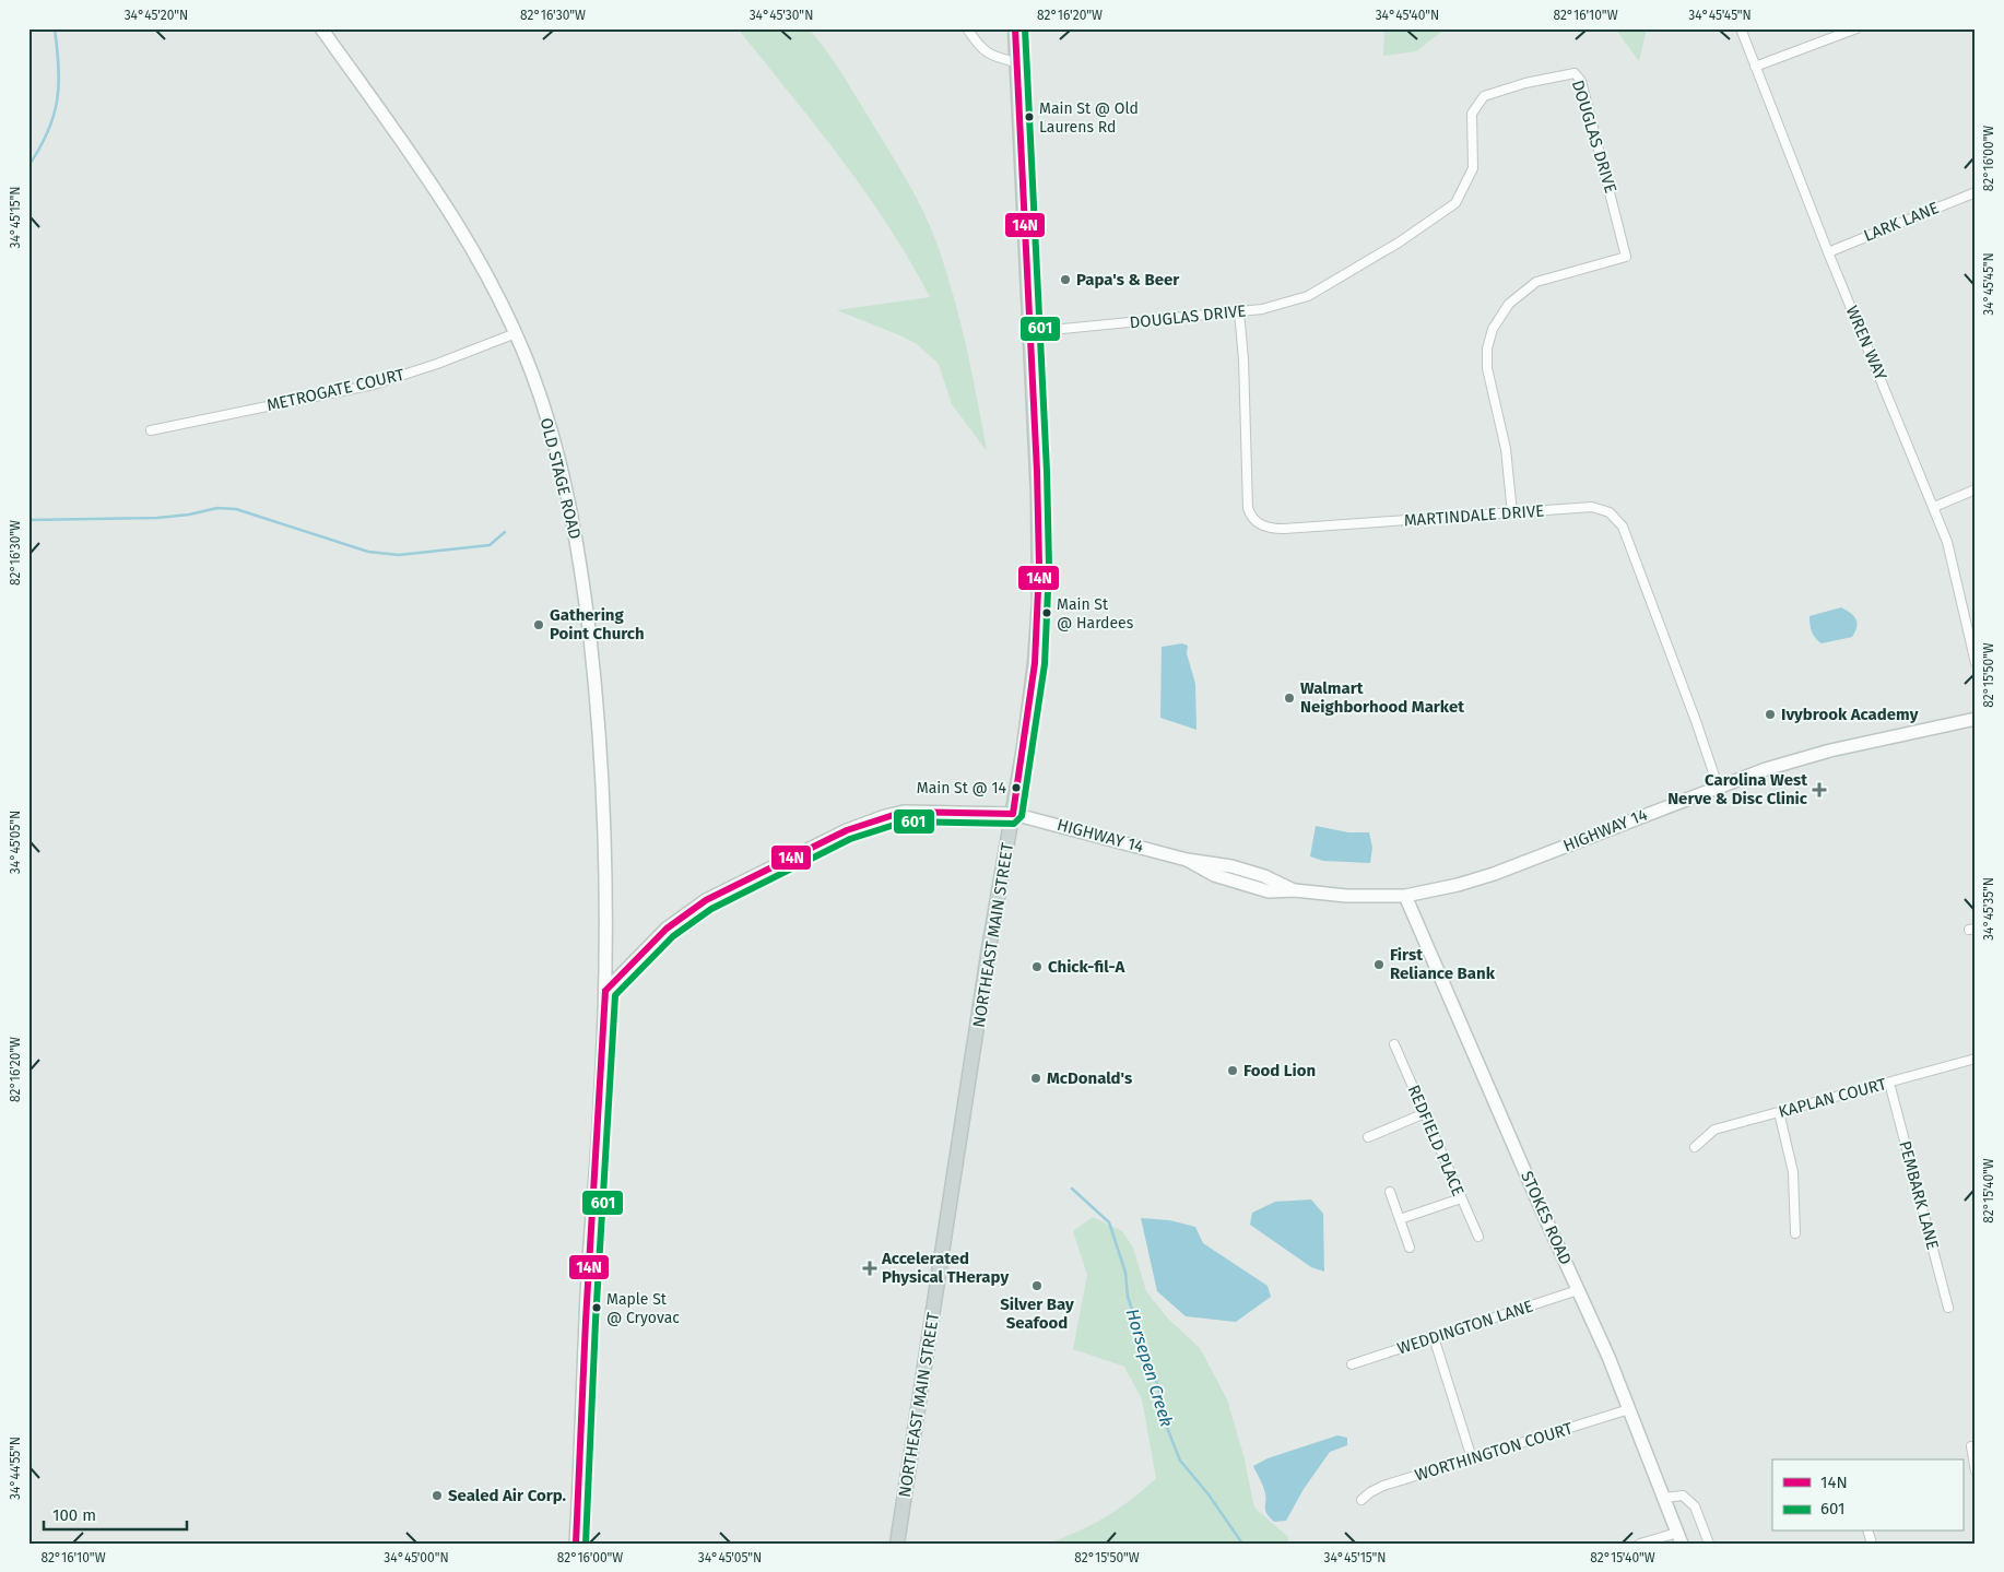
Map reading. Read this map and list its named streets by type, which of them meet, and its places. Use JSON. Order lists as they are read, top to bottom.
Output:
{
  "streets": {
    "main road": ["NORTHEAST MAIN STREET"],
    "street": [
      "DOUGLAS DRIVE",
      "LARK LANE",
      "WREN WAY",
      "METROGATE COURT",
      "OLD STAGE ROAD",
      "MARTINDALE DRIVE",
      "HIGHWAY 14",
      "KAPLAN COURT",
      "REDFIELD PLACE",
      "PEMBARK LANE",
      "STOKES ROAD",
      "WEDDINGTON LANE",
      "WORTHINGTON COURT"
    ]
  },
  "crossings": [
    ["DOUGLAS DRIVE", "MARTINDALE DRIVE"],
    ["DOUGLAS DRIVE", "NORTHEAST MAIN STREET"],
    ["LARK LANE", "WREN WAY"],
    ["METROGATE COURT", "OLD STAGE ROAD"],
    ["OLD STAGE ROAD", "HIGHWAY 14"],
    ["MARTINDALE DRIVE", "HIGHWAY 14"],
    ["HIGHWAY 14", "NORTHEAST MAIN STREET"],
    ["HIGHWAY 14", "STOKES ROAD"],
    ["KAPLAN COURT", "PEMBARK LANE"],
    ["STOKES ROAD", "WEDDINGTON LANE"],
    ["STOKES ROAD", "WORTHINGTON COURT"]
  ],
  "water": ["Horsepen Creek"],
  "places": {
    "other": [
      "Main St @ Old Laurens Rd",
      "Papa's & Beer",
      "Main St @ Hardees",
      "Gathering Point Church",
      "Walmart Neighborhood Market",
      "Ivybrook Academy",
      "Main St @ 14",
      "First Reliance Bank",
      "Chick-fil-A",
      "Food Lion",
      "McDonald's",
      "Silver Bay Seafood",
      "Maple St @ Cryovac",
      "Sealed Air Corp."
    ],
    "health": ["Carolina West Nerve & Disc Clinic", "Accelerated Physical THerapy"]
  },
  "lines": ["transit line 14N", "transit line 601"],
  "legend": ["14N", "601"],
  "scale_bar": "100 m",
  "coordinates": [
    "34°45'20\"N",
    "82°16'30\"W",
    "34°45'30\"N",
    "82°16'20\"W",
    "34°45'40\"N",
    "82°16'10\"W",
    "34°45'45\"N",
    "82°16'00\"W",
    "34°45'15\"N",
    "82°15'50\"W",
    "34°45'05\"N",
    "34°45'35\"N",
    "82°15'40\"W",
    "34°44'55\"N",
    "34°45'00\"N"
  ]
}
